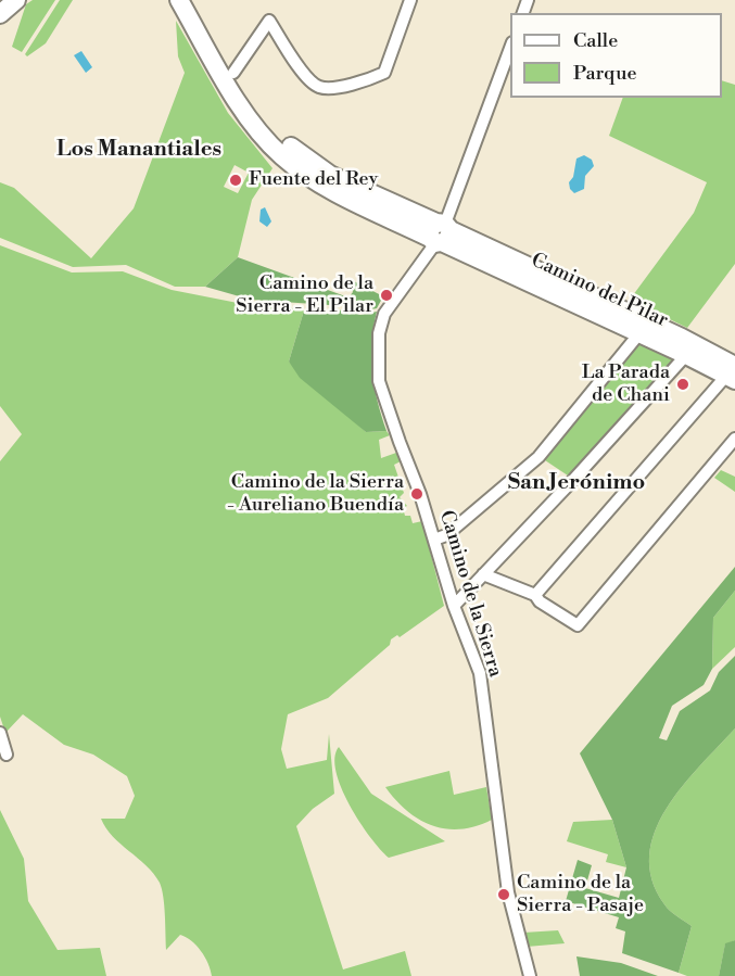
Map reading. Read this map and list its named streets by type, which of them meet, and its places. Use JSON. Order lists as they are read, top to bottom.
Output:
{
  "streets": {
    "main road": ["Camino del Pilar"],
    "street": ["Camino de la Sierra"]
  },
  "crossings": [
    ["Camino del Pilar", "Camino de la Sierra"]
  ],
  "districts": ["Los Manantiales", "San Jerónimo"],
  "places": [
    "Fuente del Rey",
    "Camino de la Sierra - El Pilar",
    "La Parada de Chani",
    "Camino de la Sierra - Aureliano Buendía",
    "Camino de la Sierra - Pasaje"
  ],
  "legend": ["Calle", "Parque"]
}
